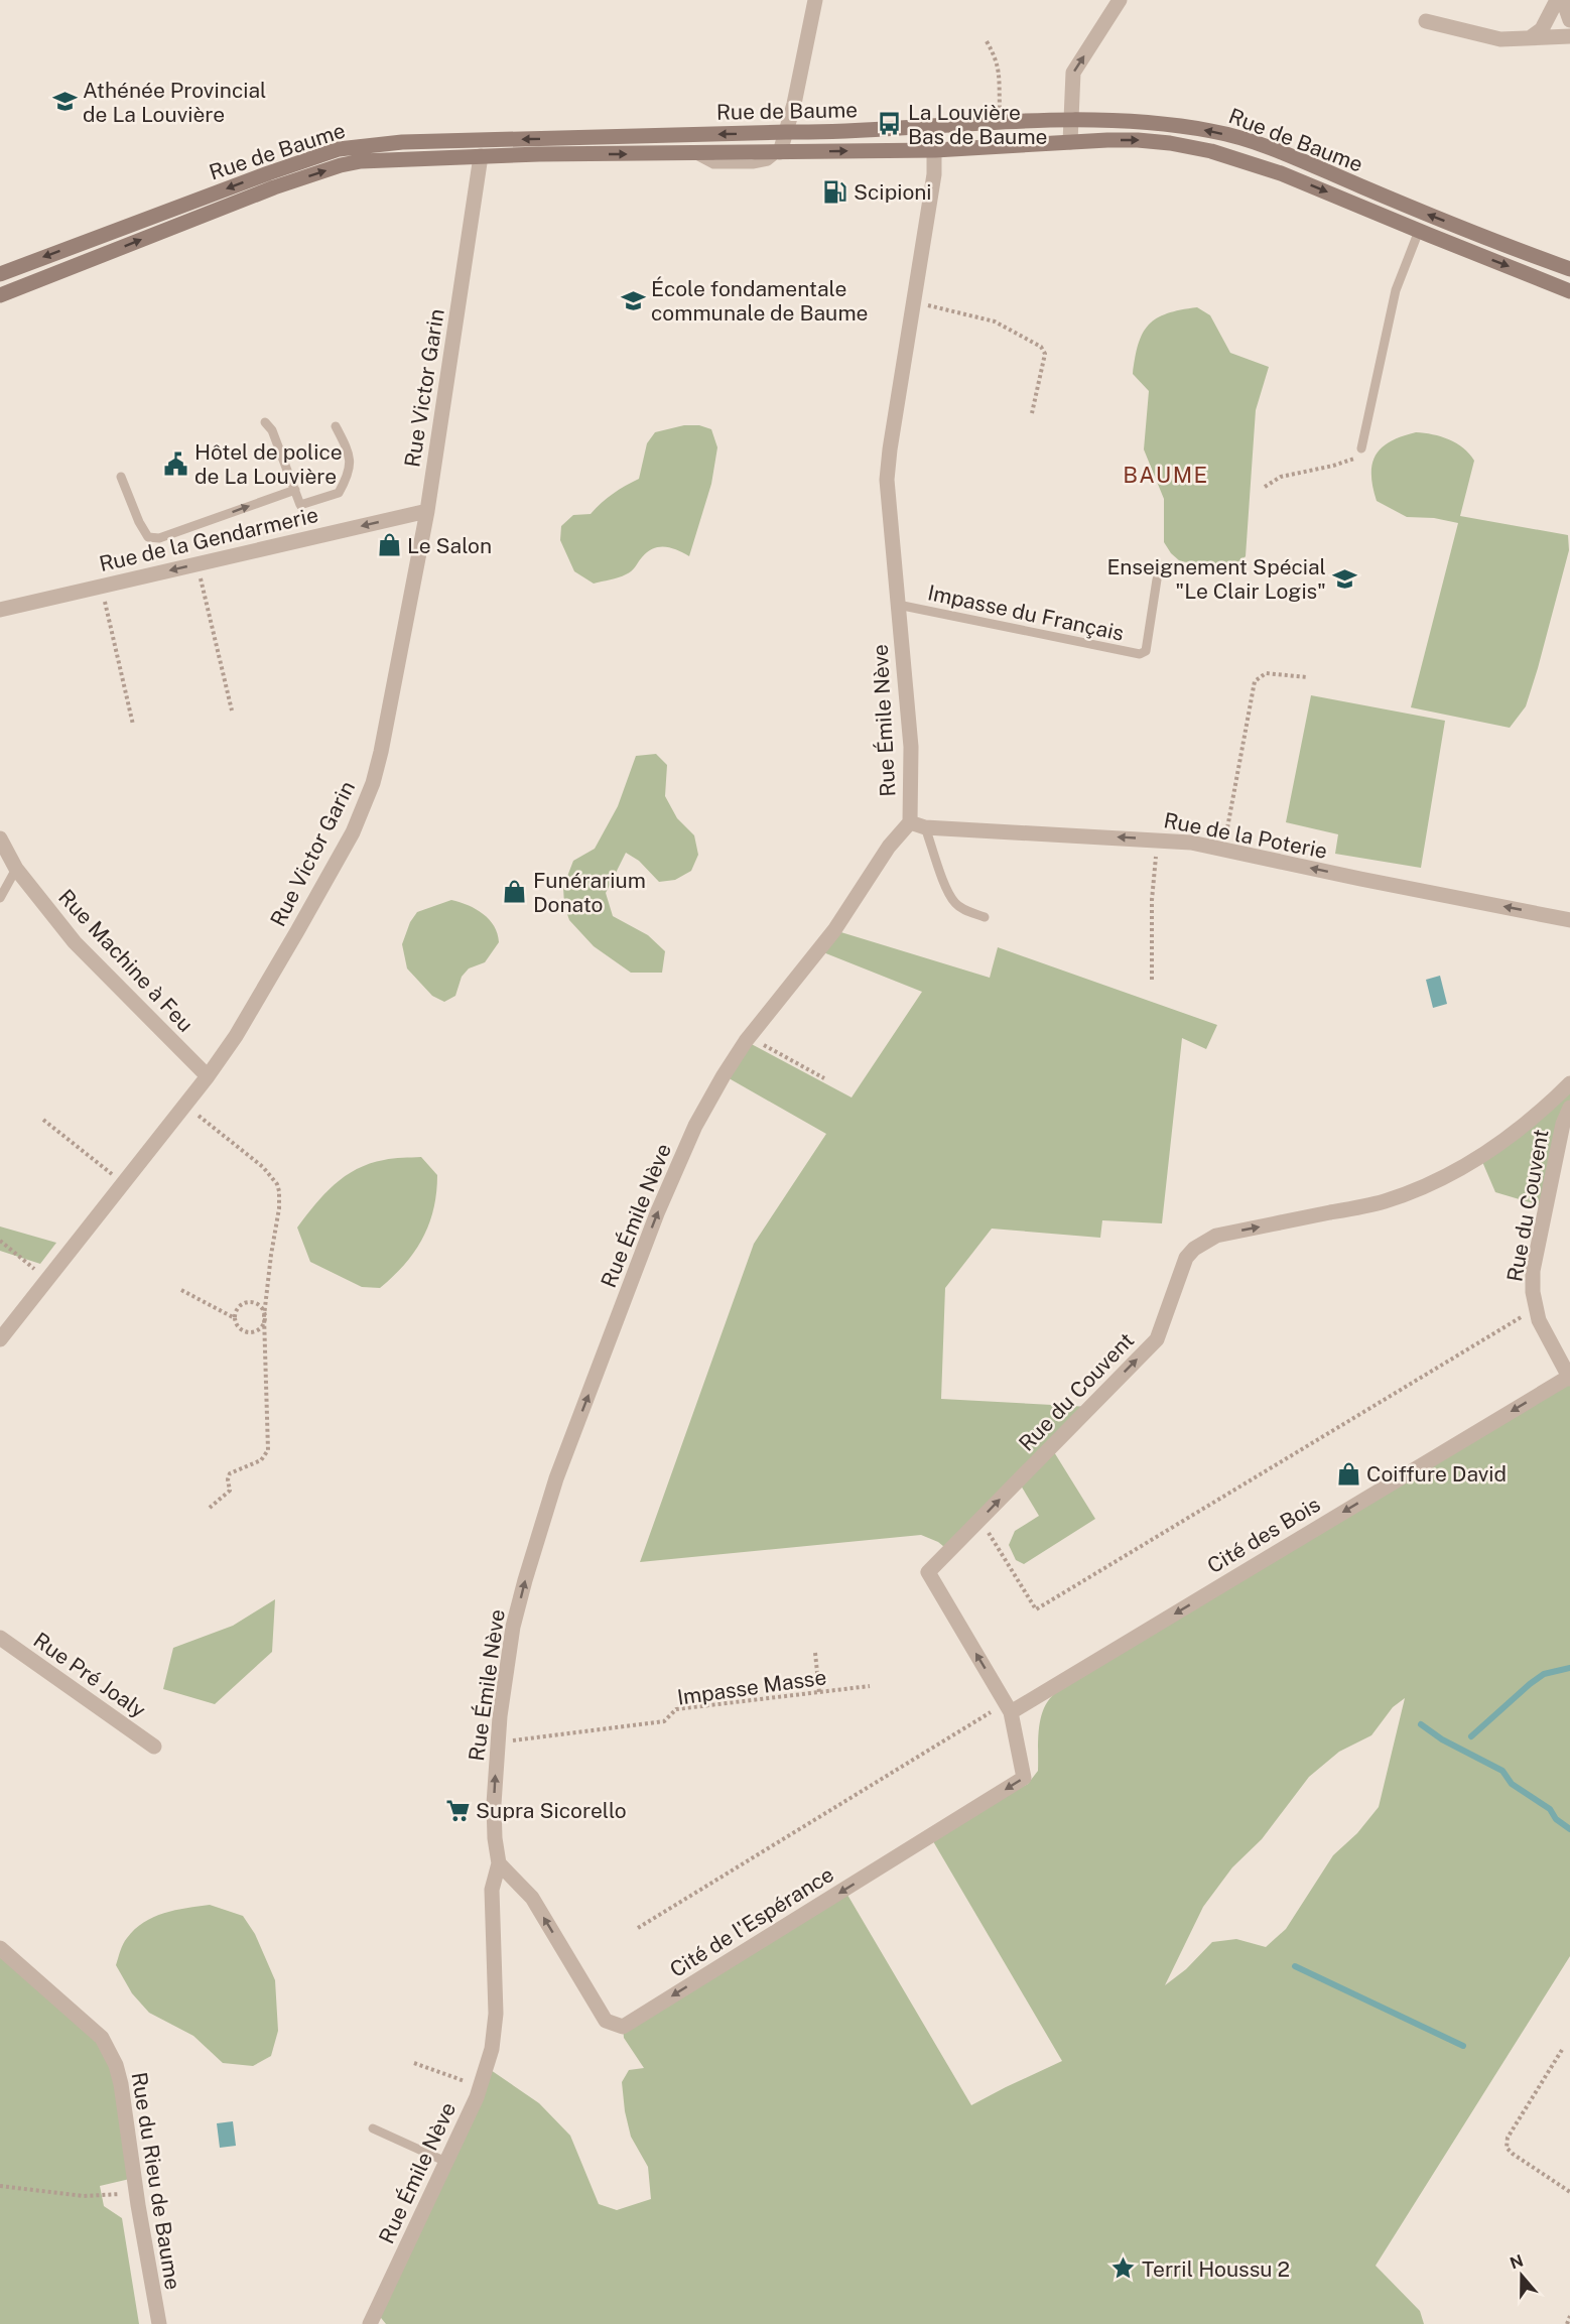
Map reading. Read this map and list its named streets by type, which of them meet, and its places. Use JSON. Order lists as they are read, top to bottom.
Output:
{
  "streets": {
    "main road": ["Rue de Baume"],
    "street": [
      "Rue Victor Garin",
      "Rue de la Gendarmerie",
      "Rue Émile Nève",
      "Rue de la Poterie",
      "Rue Machine à Feu",
      "Rue du Couvent",
      "Cité des Bois",
      "Rue Pré Joaly",
      "Cité de l'Espérance",
      "Rue du Rieu de Baume"
    ],
    "lane": ["Impasse du Français"],
    "path": ["Impasse Masse"]
  },
  "crossings": [
    ["Rue de Baume", "Rue Victor Garin"],
    ["Rue de Baume", "Rue Émile Nève"],
    ["Rue Victor Garin", "Rue de la Gendarmerie"],
    ["Rue Victor Garin", "Rue Machine à Feu"],
    ["Impasse du Français", "Rue Émile Nève"],
    ["Rue Émile Nève", "Rue de la Poterie"],
    ["Rue Émile Nève", "Impasse Masse"],
    ["Rue Émile Nève", "Cité de l'Espérance"],
    ["Rue du Couvent", "Cité des Bois"],
    ["Rue du Couvent", "Cité de l'Espérance"],
    ["Cité des Bois", "Cité de l'Espérance"]
  ],
  "one_way": [
    "Rue de la Gendarmerie",
    "Rue Émile Nève",
    "Rue de la Poterie",
    "Rue du Couvent",
    "Cité des Bois"
  ],
  "districts": ["BAUME"],
  "places": {
    "school or university": ["Athénée Provincial de La Louvière", "École fondamentale communale de Baume", "Enseignement Spécial \"Le Clair Logis\""],
    "bus stop": ["La Louvière Bas de Baume"],
    "fuel station": ["Scipioni"],
    "public building": ["Hôtel de police de La Louvière"],
    "shop": ["Le Salon", "Funérarium Donato", "Coiffure David"],
    "supermarket": ["Supra Sicorello"],
    "place": ["Terril Houssu 2"]
  },
  "north": "top"
}
